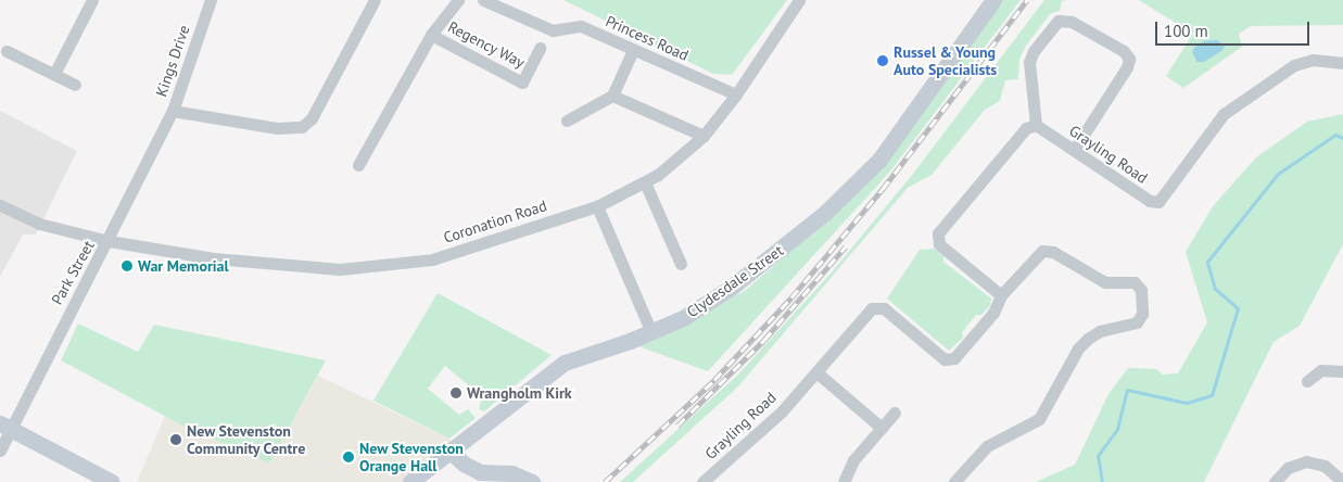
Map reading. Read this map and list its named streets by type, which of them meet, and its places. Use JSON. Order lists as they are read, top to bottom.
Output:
{
  "streets": {
    "main road": ["Clydesdale Street"],
    "street": [
      "Princess Road",
      "Regency Way",
      "Kings Drive",
      "Grayling Road",
      "Coronation Road",
      "Park Street"
    ]
  },
  "crossings": [
    ["Princess Road", "Coronation Road"],
    ["Kings Drive", "Park Street"],
    ["Coronation Road", "Park Street"]
  ],
  "places": [
    "Russel & Young Auto Specialists",
    "War Memorial",
    "Wrangholm Kirk",
    "New Stevenston Community Centre",
    "New Stevenston Orange Hall"
  ],
  "scale_bar": "100 m"
}
